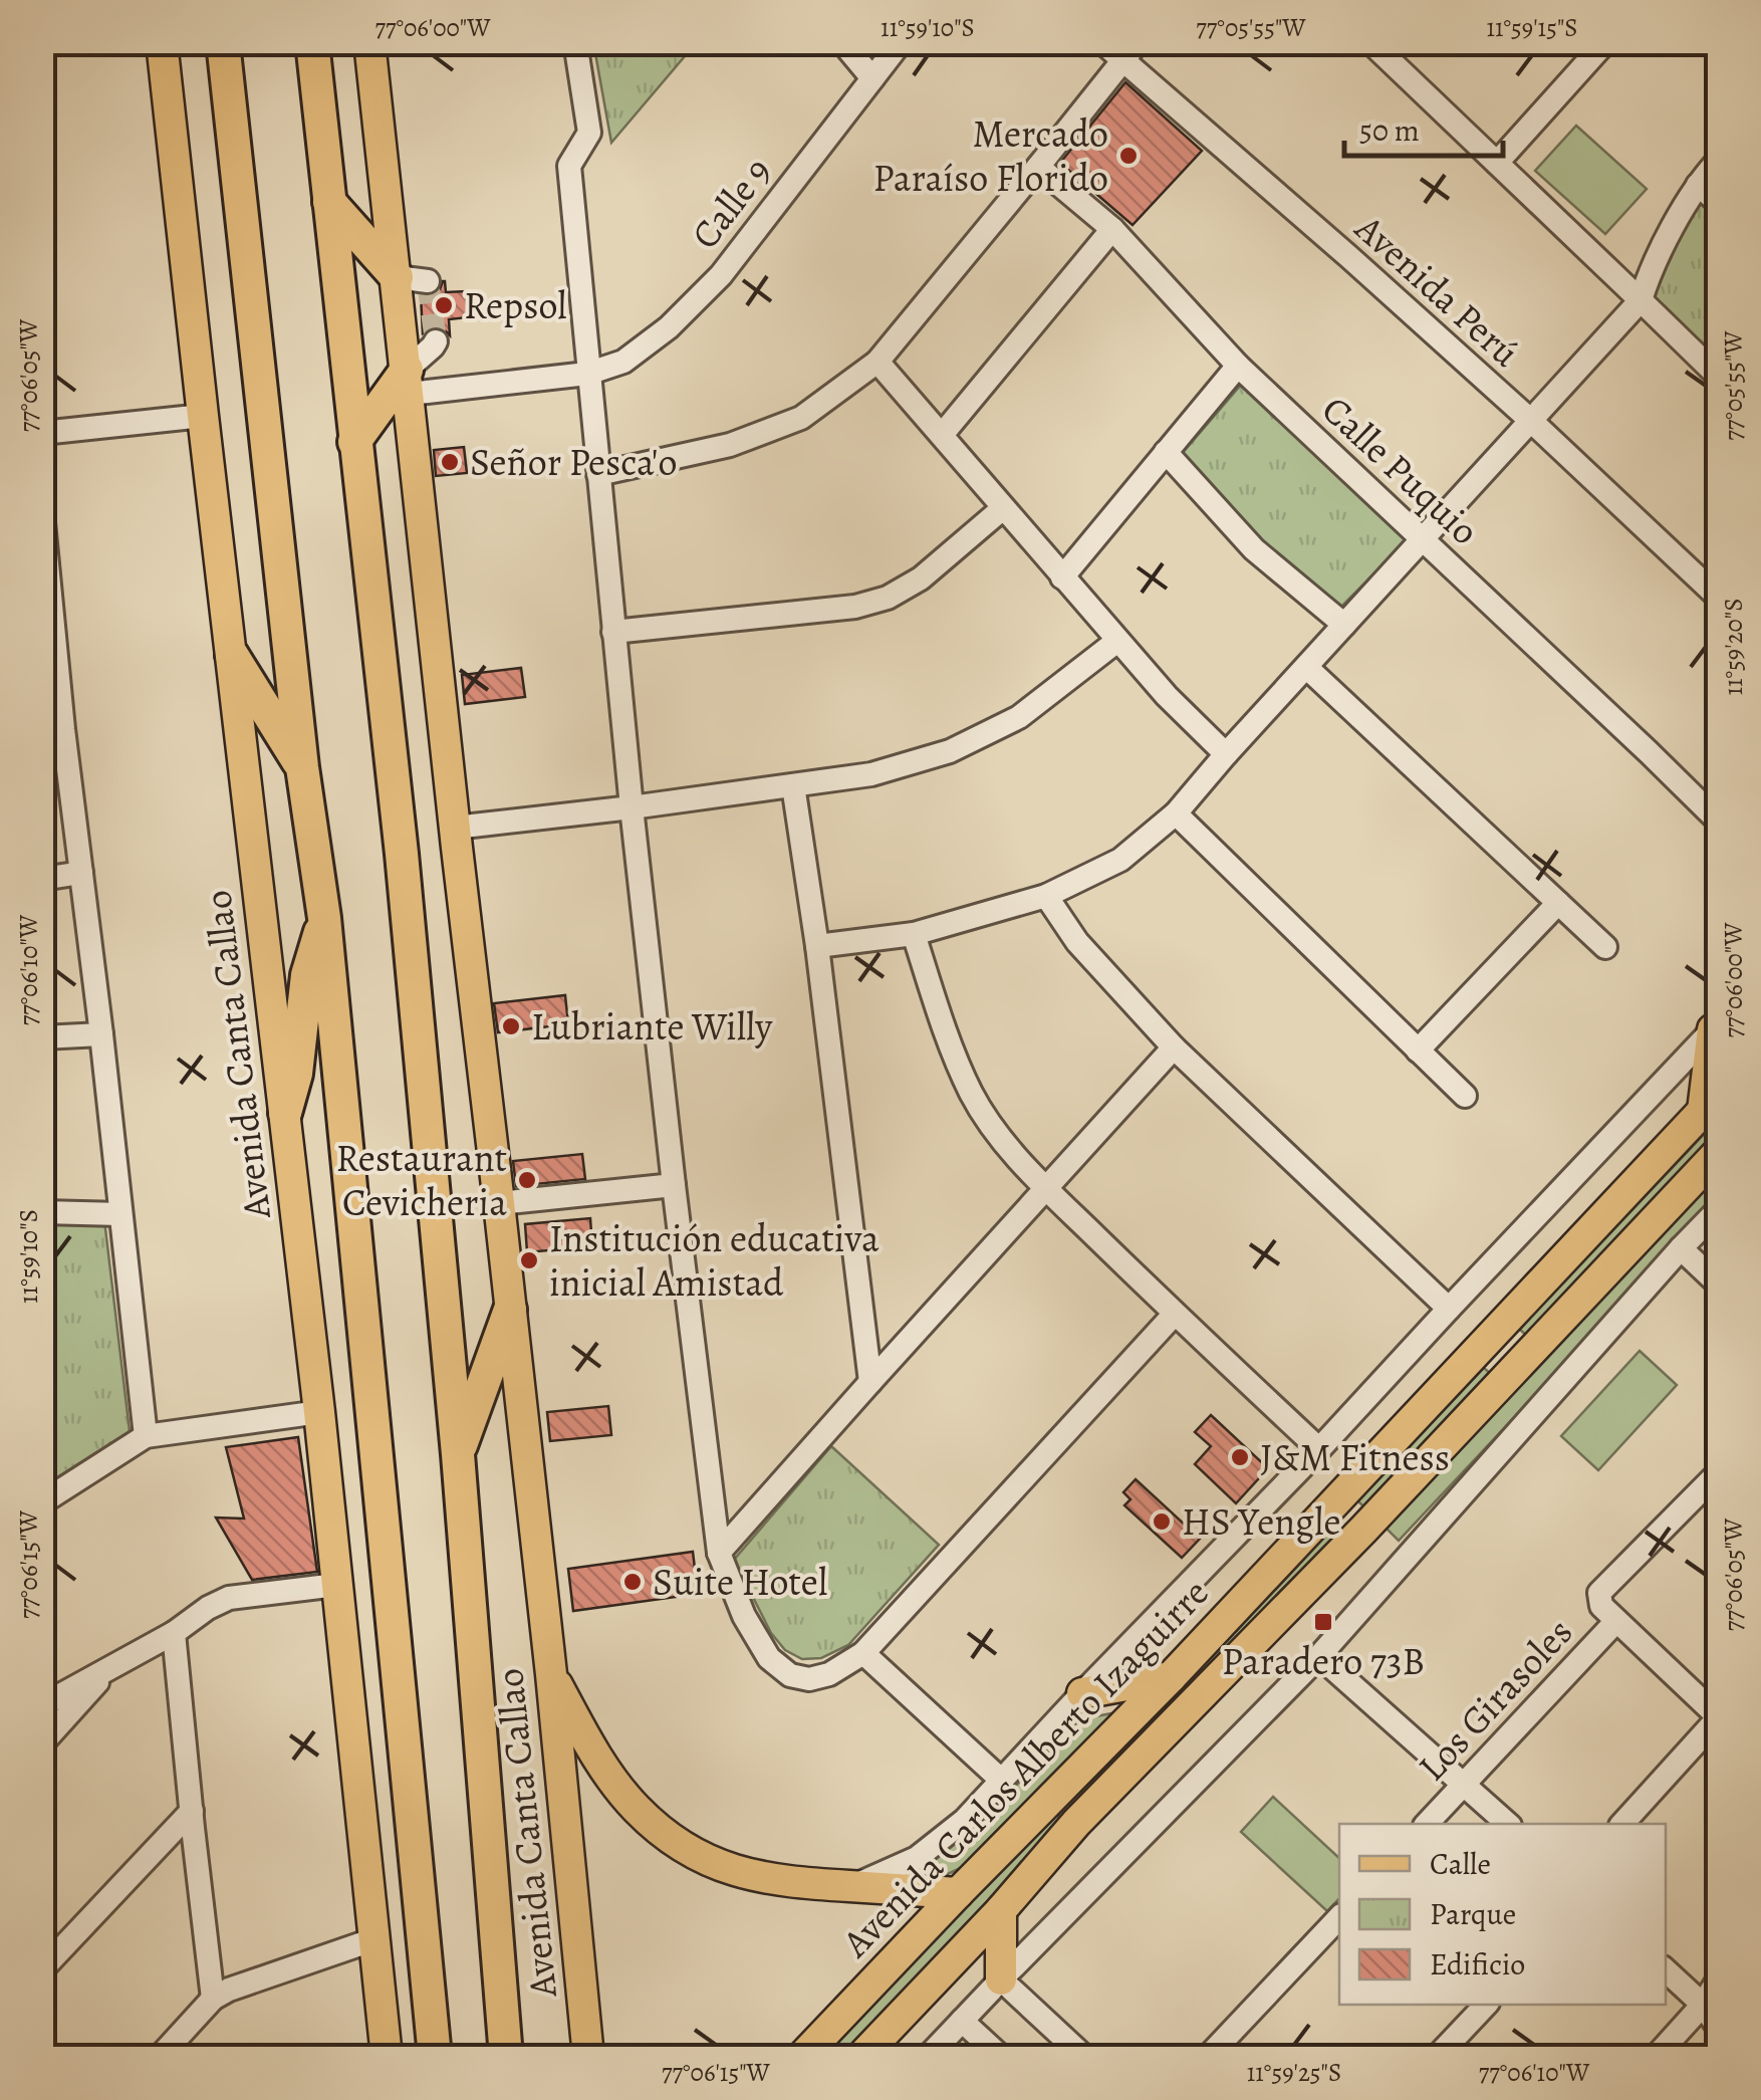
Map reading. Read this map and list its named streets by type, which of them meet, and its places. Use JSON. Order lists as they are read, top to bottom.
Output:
{
  "streets": {
    "highway": ["Avenida Canta Callao"],
    "main road": ["Avenida Carlos Alberto Izaguirre"],
    "street": [
      "Calle 9",
      "Avenida Perú",
      "Calle Puquio",
      "Los Girasoles"
    ]
  },
  "crossings": [
    ["Calle 9", "Avenida Canta Callao"]
  ],
  "places": {
    "other": [
      "Mercado Paraíso Florido",
      "Repsol",
      "Señor Pesca'o",
      "Lubriante Willy",
      "Restaurant Cevicheria",
      "Institución educativa inicial Amistad",
      "J&M Fitness",
      "HS Yengle",
      "Suite Hotel"
    ],
    "transit": ["Paradero 73B"]
  },
  "legend": ["Calle", "Parque", "Edificio"],
  "scale_bar": "50 m",
  "coordinates": [
    "77°06'00\"W",
    "11°59'10\"S",
    "77°05'55\"W",
    "11°59'15\"S",
    "77°06'05\"W",
    "11°59'20\"S",
    "77°06'10\"W",
    "77°06'15\"W",
    "11°59'25\"S"
  ]
}
